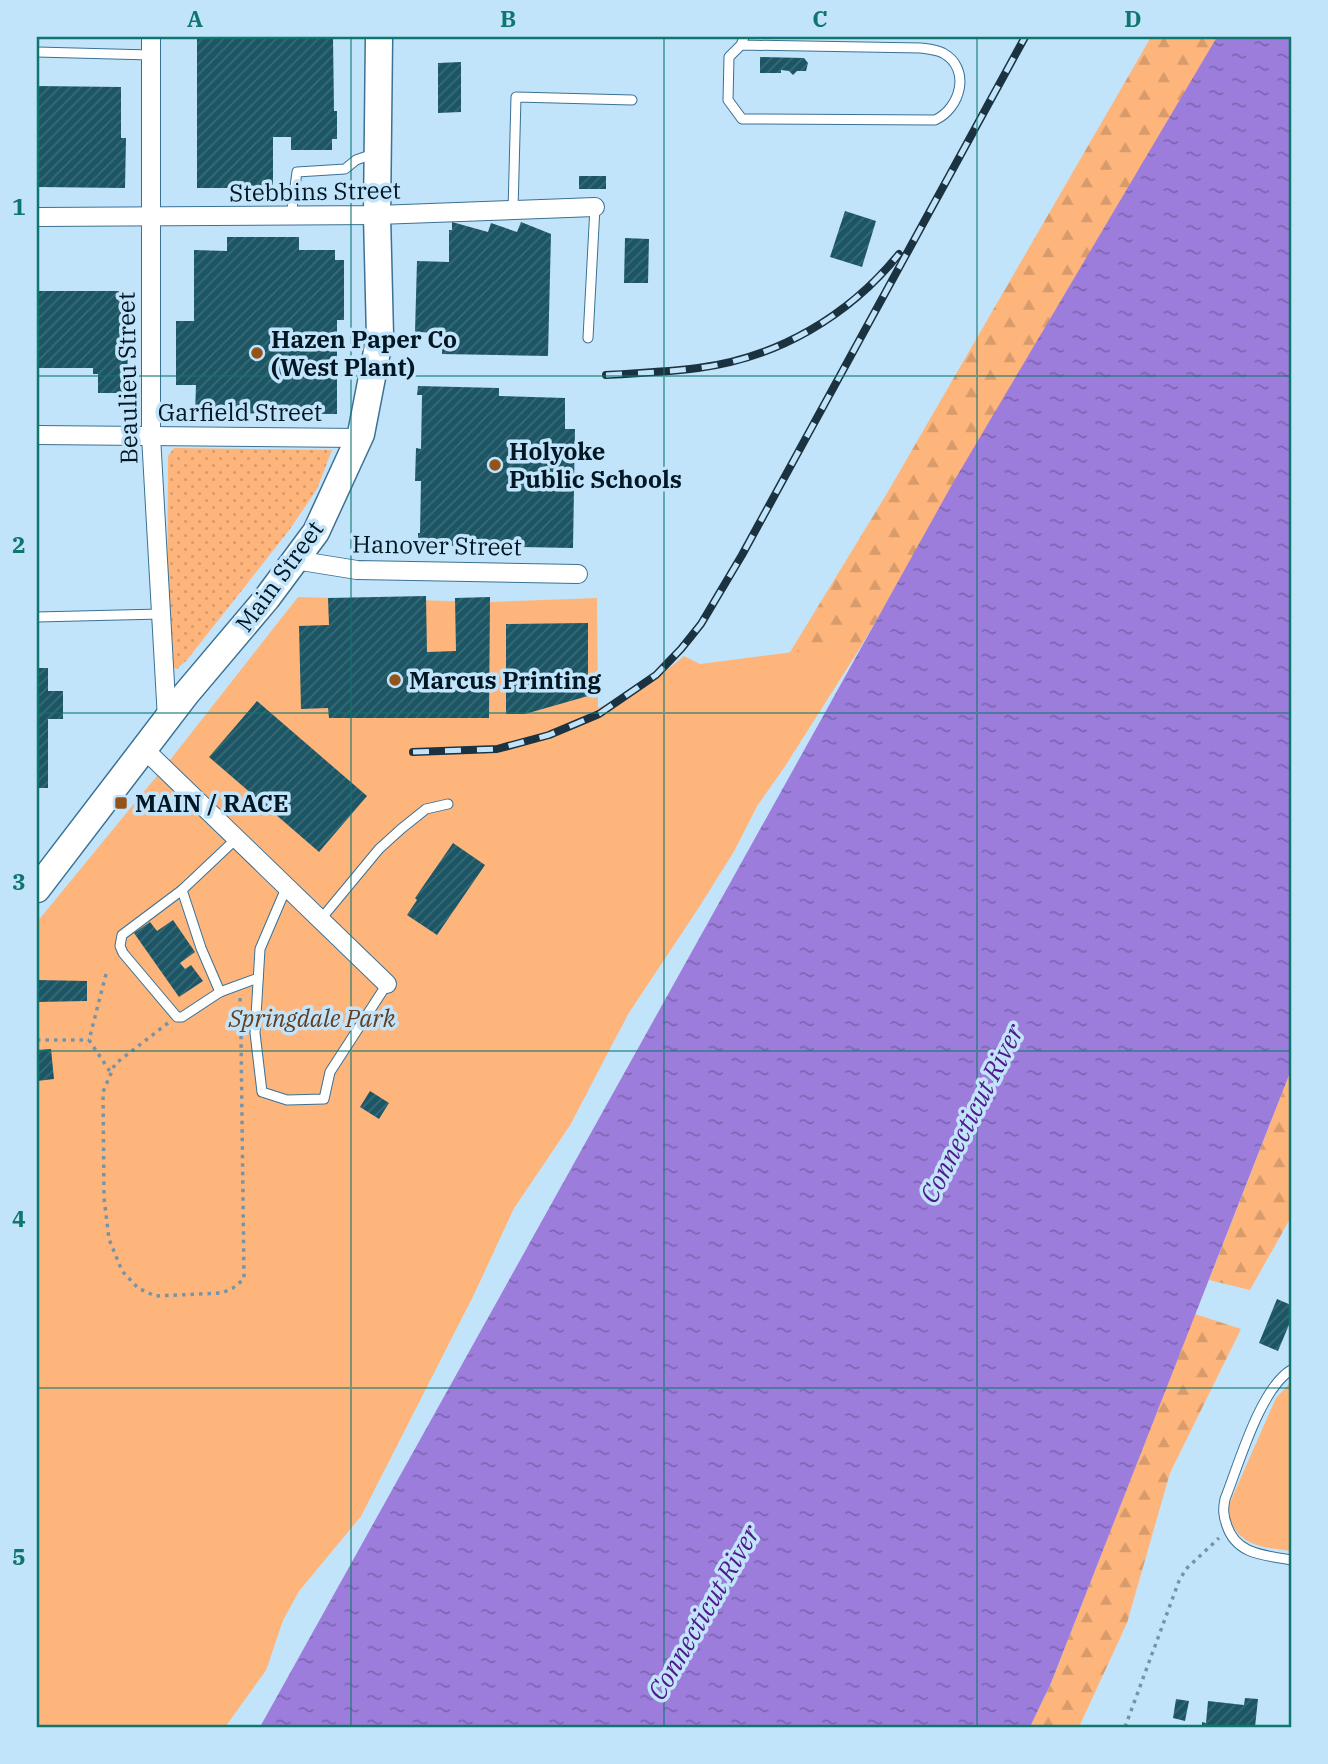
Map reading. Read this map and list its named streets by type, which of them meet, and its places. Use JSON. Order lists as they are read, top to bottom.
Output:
{
  "streets": {
    "main road": ["Main Street"],
    "street": [
      "Stebbins Street",
      "Beaulieu Street",
      "Garfield Street",
      "Hanover Street"
    ]
  },
  "crossings": [
    ["Stebbins Street", "Beaulieu Street"],
    ["Stebbins Street", "Main Street"],
    ["Beaulieu Street", "Garfield Street"],
    ["Beaulieu Street", "Main Street"],
    ["Garfield Street", "Main Street"],
    ["Hanover Street", "Main Street"]
  ],
  "water": ["Connecticut River"],
  "parks": ["Springdale Park"],
  "places": {
    "other": ["Hazen Paper Co (West Plant)", "Holyoke Public Schools", "Marcus Printing"],
    "transit": ["MAIN / RACE"]
  },
  "grid": {
    "columns": [
      "A",
      "B",
      "C",
      "D"
    ],
    "rows": [
      "1",
      "2",
      "3",
      "4",
      "5"
    ]
  }
}
